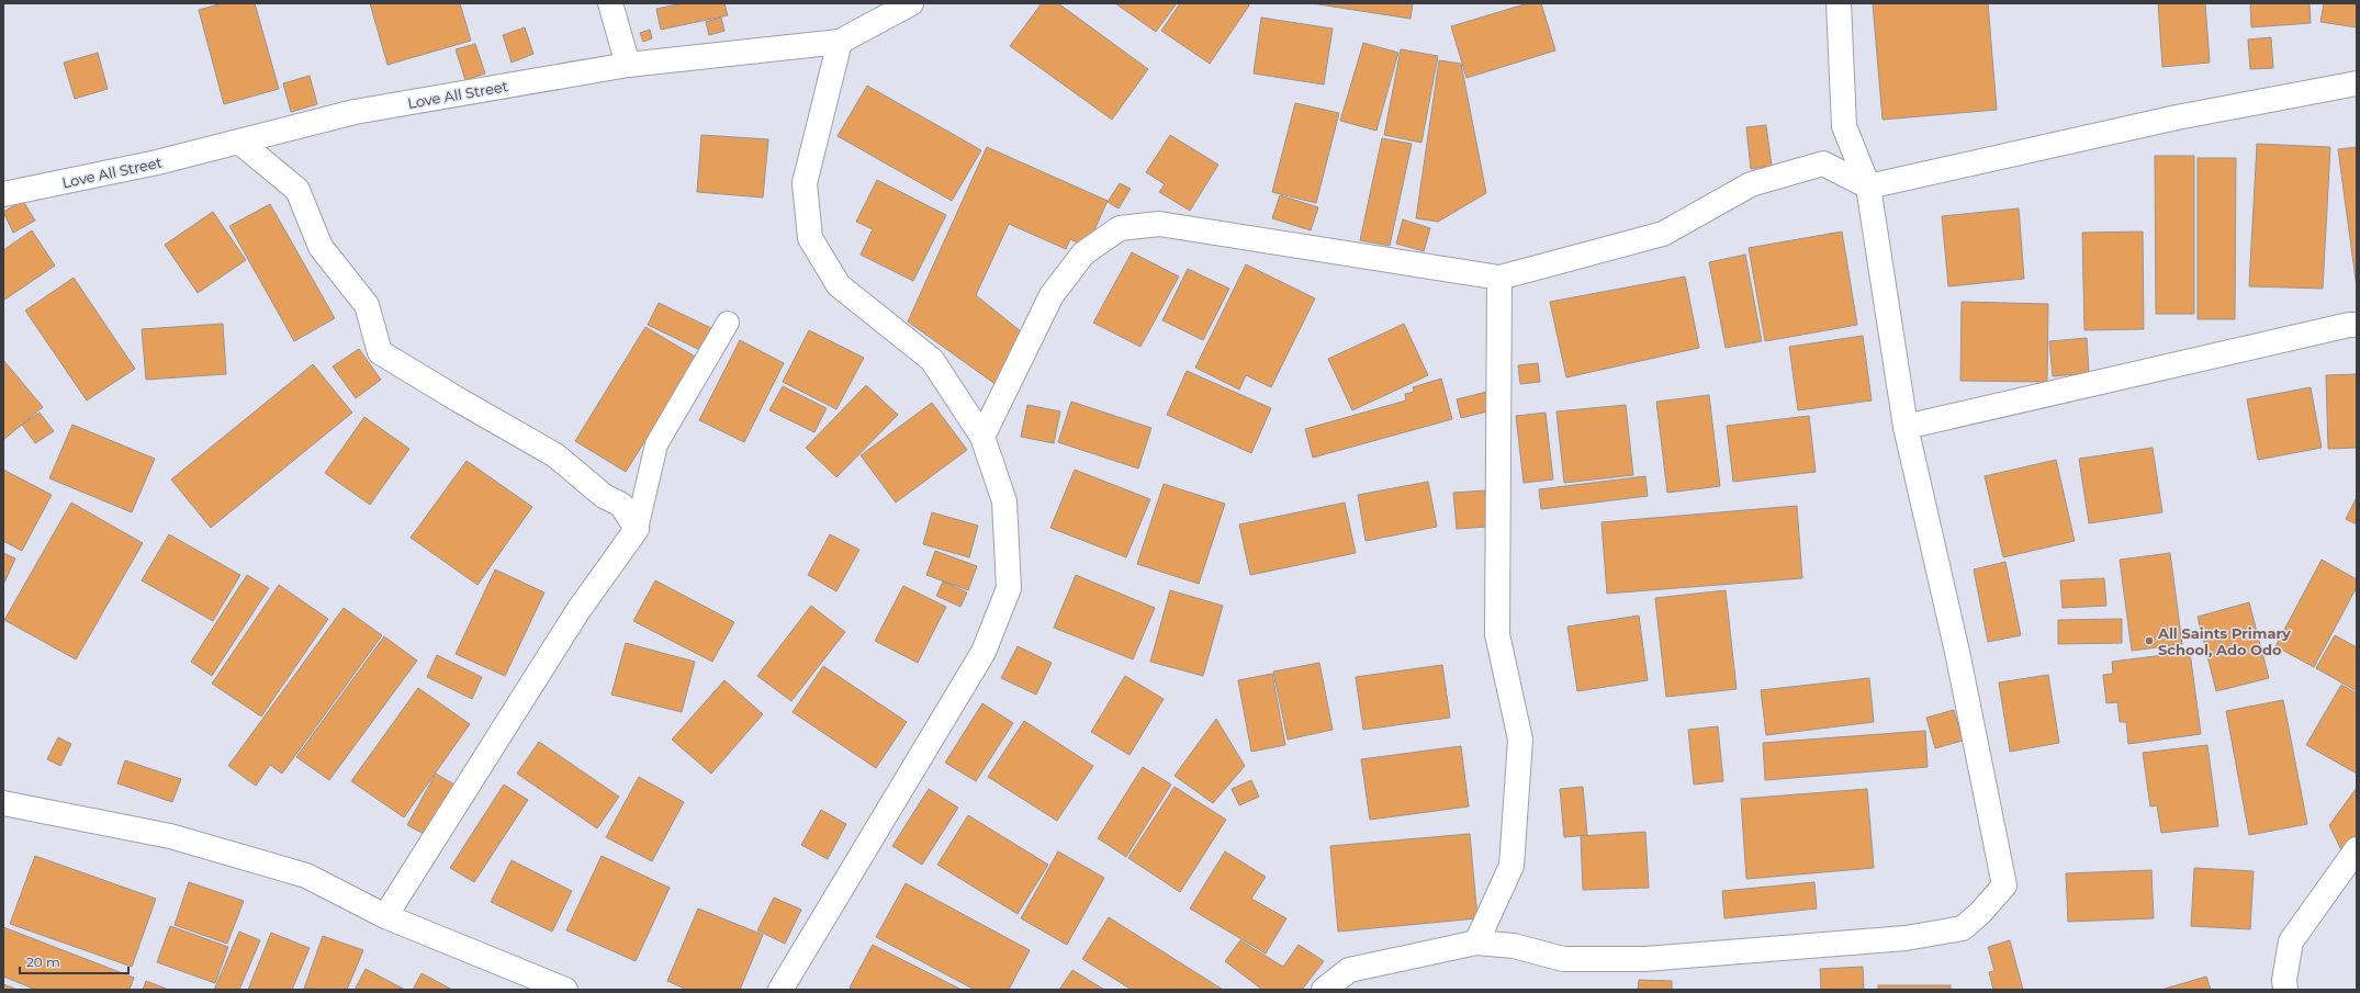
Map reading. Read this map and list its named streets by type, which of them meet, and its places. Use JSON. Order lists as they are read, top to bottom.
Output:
{
  "streets": {
    "street": ["Love All Street"]
  },
  "places": ["All Saints Primary School, Ado Odo"],
  "scale_bar": "20 m"
}
